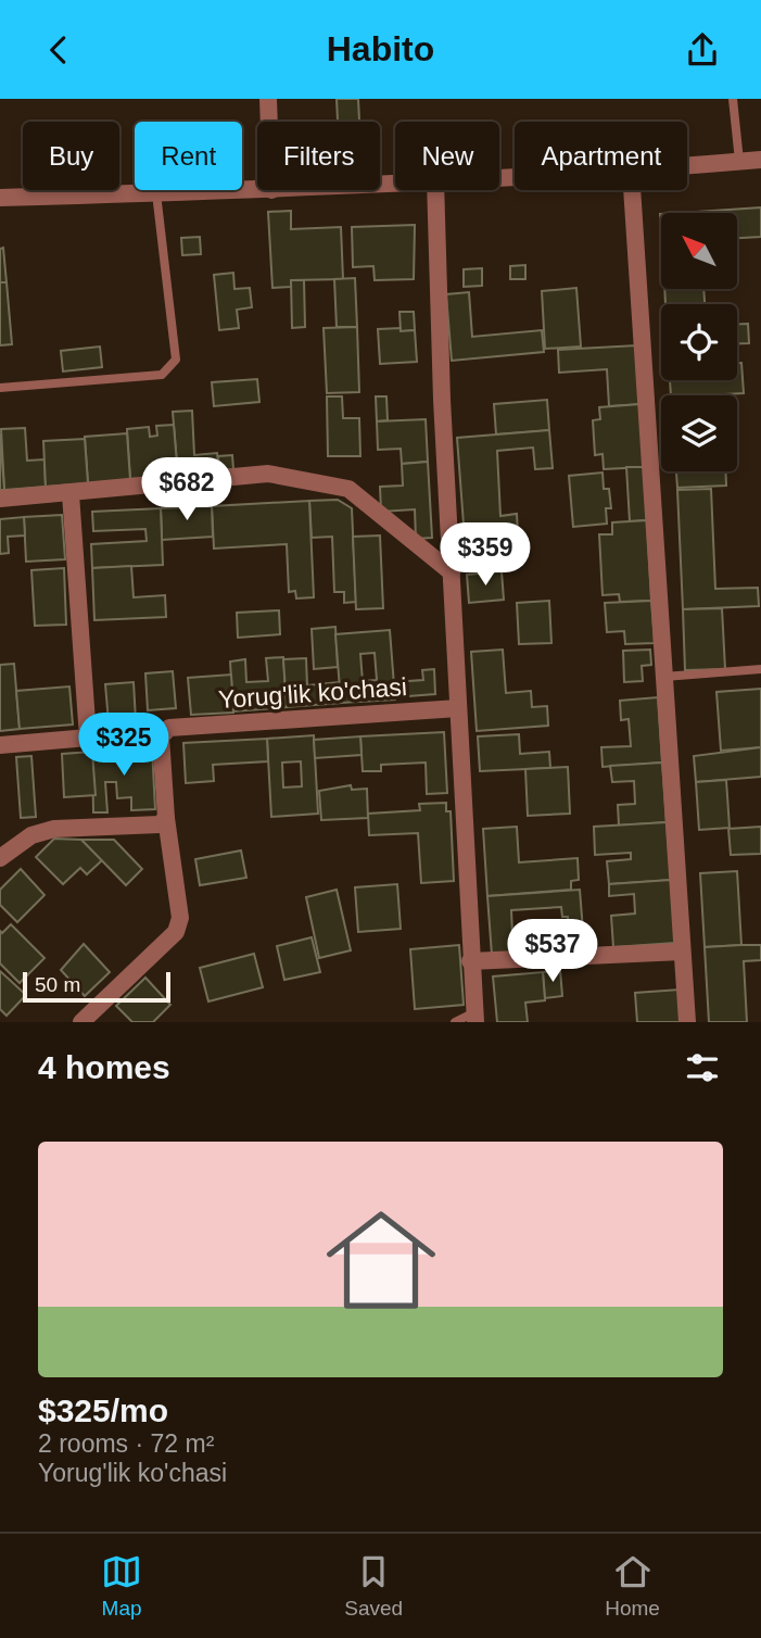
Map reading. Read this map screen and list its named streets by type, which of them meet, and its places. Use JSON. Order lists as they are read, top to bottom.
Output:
{
  "streets": {
    "street": ["Yorug'lik ko'chasi"]
  },
  "scale_bar": "50 m",
  "north": "top left",
  "page": {
    "header": "Habito",
    "chip": [
      "Buy",
      "Rent",
      "Filters",
      "New",
      "Apartment"
    ],
    "price": [
      "$682",
      "$359",
      "$325",
      "$537"
    ],
    "scale": "50 m",
    "heading": "4 homes",
    "list": [
      {
        "name": "$325/mo",
        "note": "2 rooms · 72 m² · Yorug'lik ko'chasi"
      }
    ],
    "tabs": ["Map", "Saved", "Home"]
  }
}
